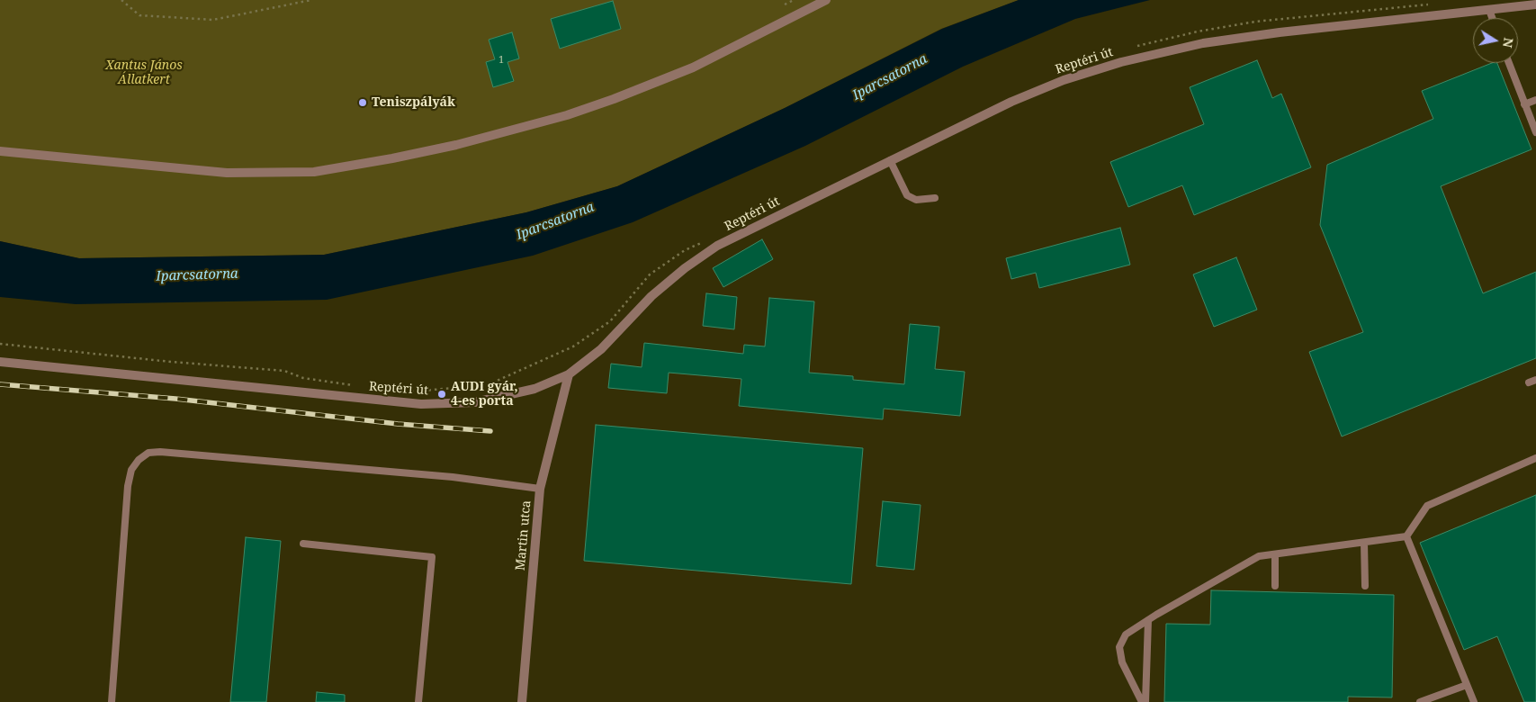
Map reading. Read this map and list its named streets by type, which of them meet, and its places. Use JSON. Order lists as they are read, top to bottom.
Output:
{
  "streets": {
    "street": ["Reptéri út", "Martin utca"]
  },
  "crossings": [
    ["Reptéri út", "Martin utca"]
  ],
  "water": ["Iparcsatorna"],
  "parks": ["Xantus János Állatkert"],
  "places": ["Teniszpályák", "AUDI gyár, 4-es porta"],
  "house_numbers": ["1"],
  "north": "right"
}
